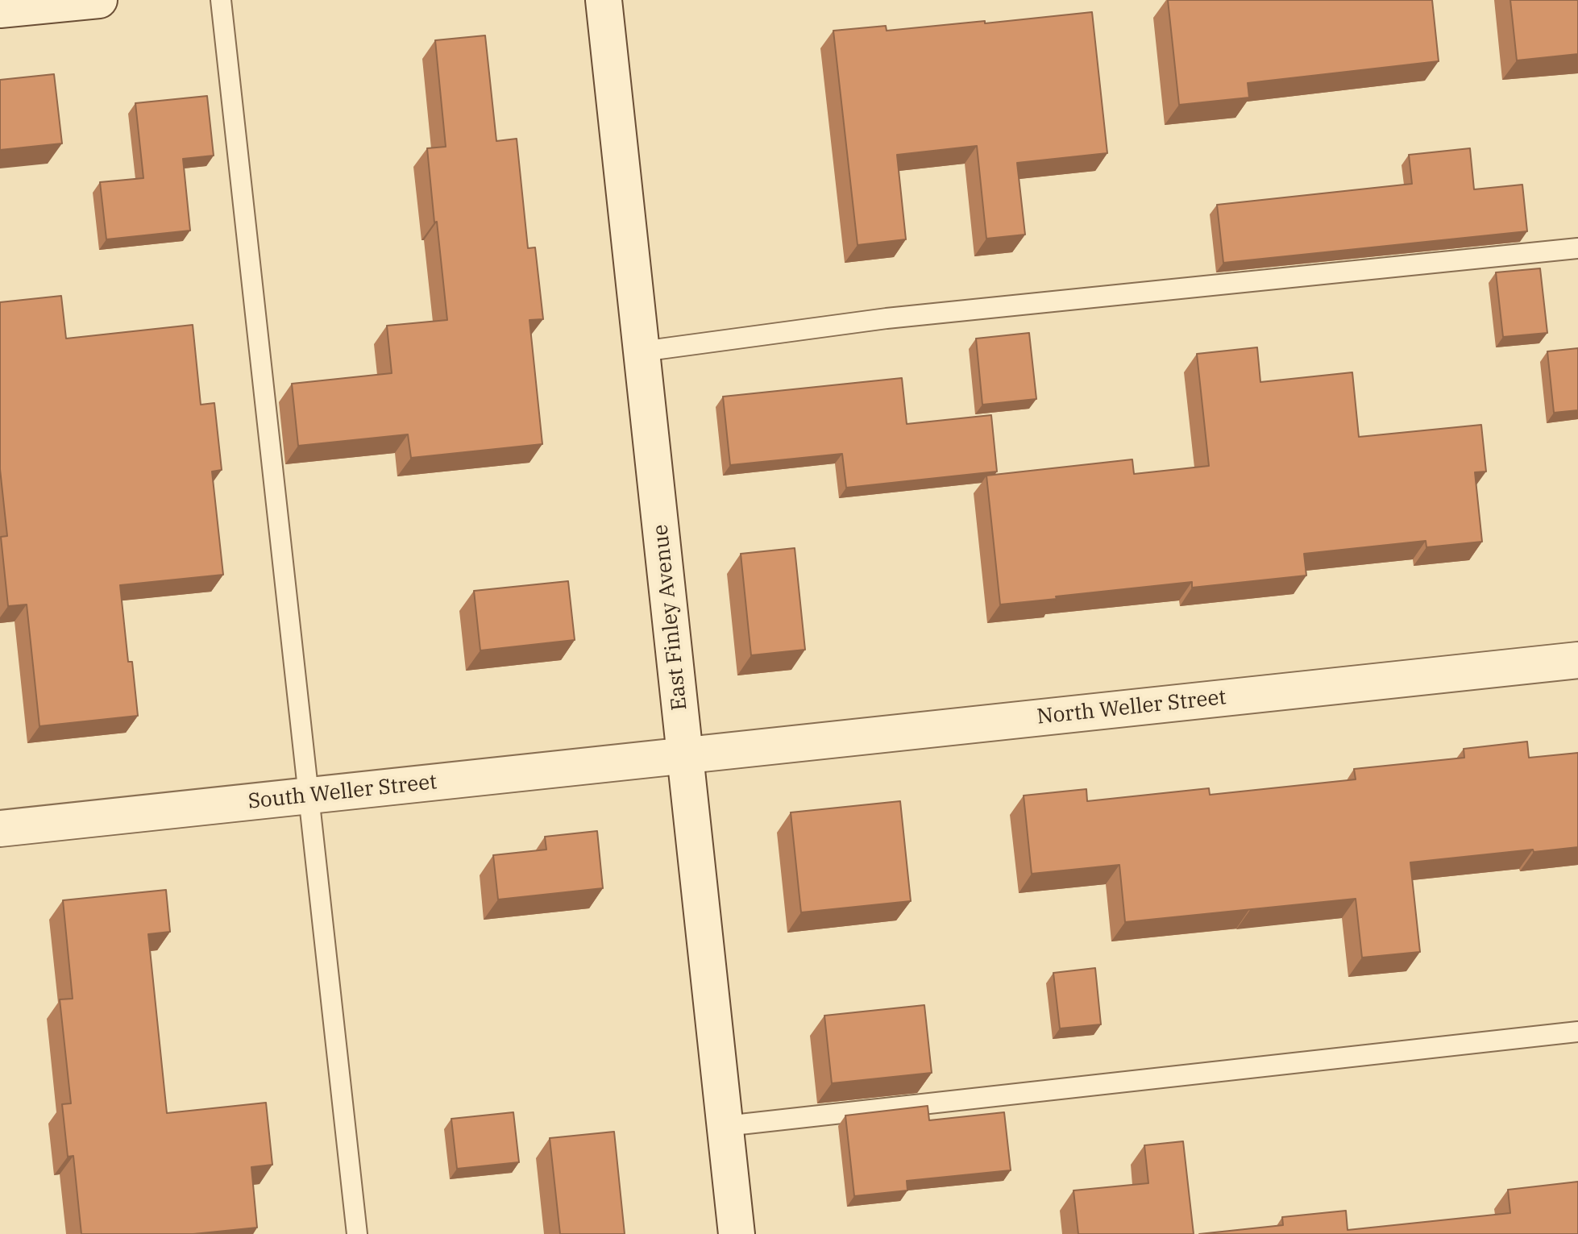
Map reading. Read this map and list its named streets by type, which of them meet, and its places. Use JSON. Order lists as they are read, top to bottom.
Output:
{
  "streets": {
    "street": ["East Finley Avenue", "North Weller Street", "South Weller Street"]
  },
  "crossings": [
    ["East Finley Avenue", "North Weller Street"],
    ["East Finley Avenue", "South Weller Street"],
    ["North Weller Street", "South Weller Street"]
  ]
}
